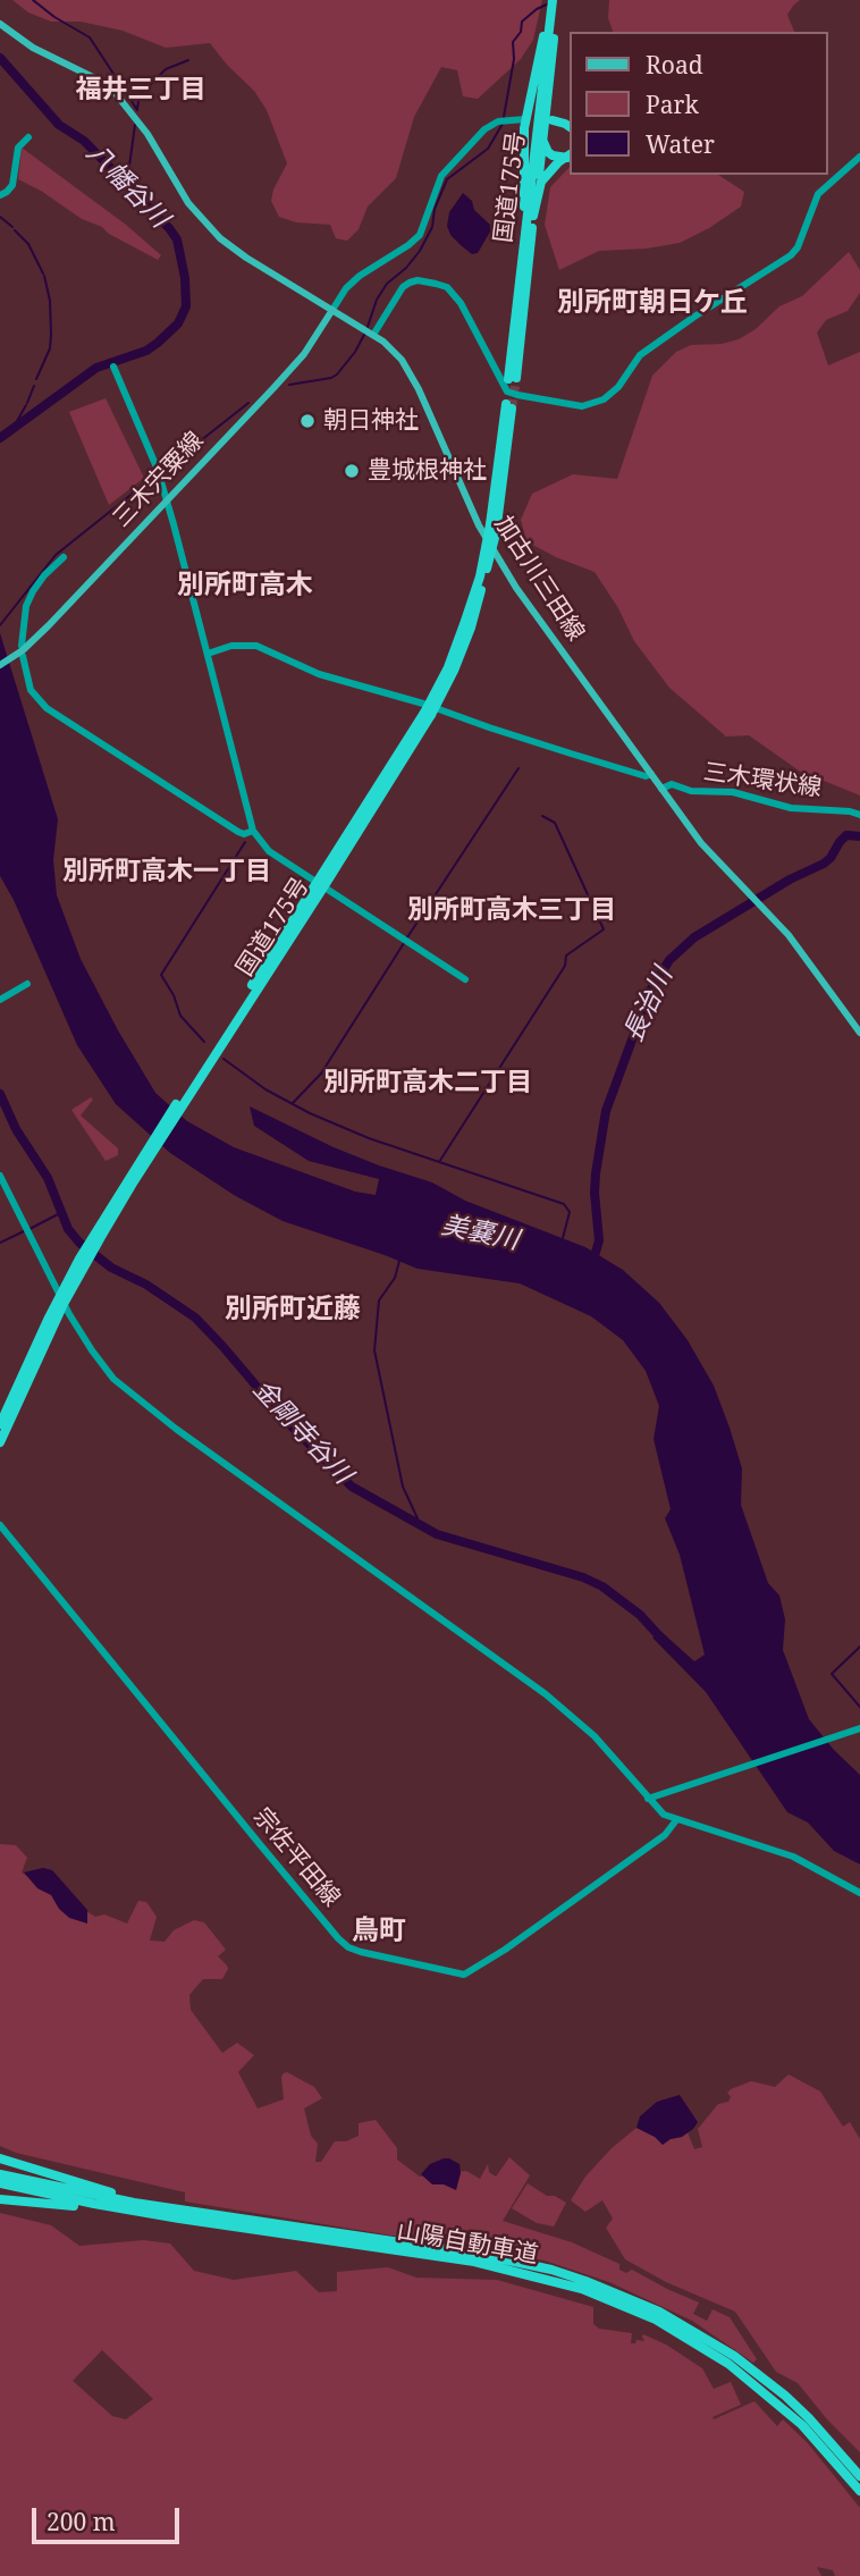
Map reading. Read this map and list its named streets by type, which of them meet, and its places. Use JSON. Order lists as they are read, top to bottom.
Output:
{
  "streets": {
    "highway": ["国道175号", "山陽自動車道"],
    "main road": ["三木宍粟線", "加古川三田線"],
    "street": ["三木環状線", "宗佐平田線"]
  },
  "crossings": [
    ["三木宍粟線", "加古川三田線"],
    ["加古川三田線", "三木環状線"]
  ],
  "districts": [
    "福井三丁目",
    "別所町朝日ケ丘",
    "別所町高木",
    "別所町高木一丁目",
    "別所町高木三丁目",
    "別所町高木二丁目",
    "別所町近藤",
    "鳥町"
  ],
  "water": [
    "八幡谷川",
    "長治川",
    "美嚢川",
    "金剛寺谷川"
  ],
  "places": ["朝日神社", "豊城根神社"],
  "legend": ["Road", "Park", "Water"],
  "scale_bar": "200 m"
}
